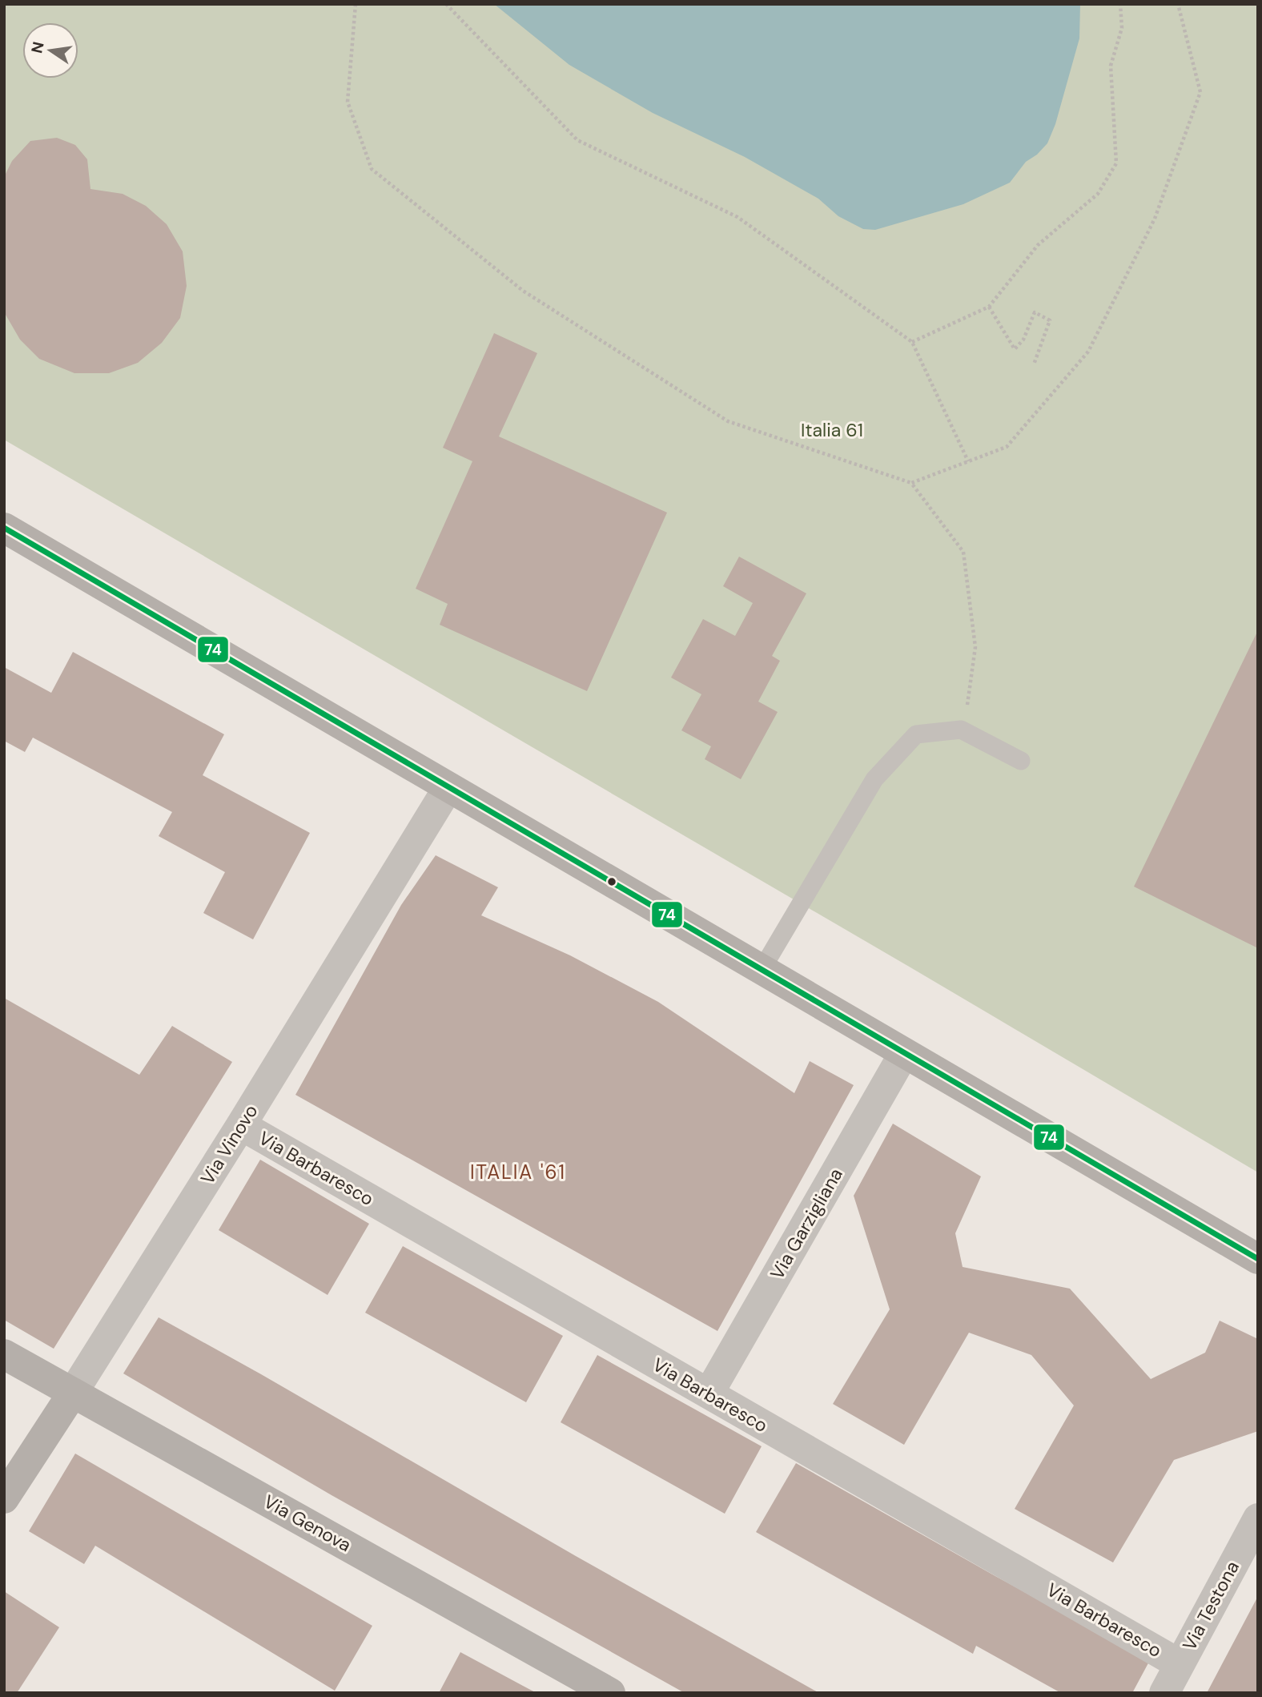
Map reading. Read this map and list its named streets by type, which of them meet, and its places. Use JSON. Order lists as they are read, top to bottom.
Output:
{
  "streets": {
    "street": [
      "Via Vinovo",
      "Via Barbaresco",
      "Via Garzigliana",
      "Via Genova",
      "Via Testona"
    ]
  },
  "crossings": [
    ["Via Vinovo", "Via Barbaresco"],
    ["Via Vinovo", "Via Genova"],
    ["Via Barbaresco", "Via Garzigliana"],
    ["Via Barbaresco", "Via Testona"]
  ],
  "districts": ["ITALIA '61"],
  "parks": ["Italia 61"],
  "lines": ["transit line 74"],
  "north": "left"
}
